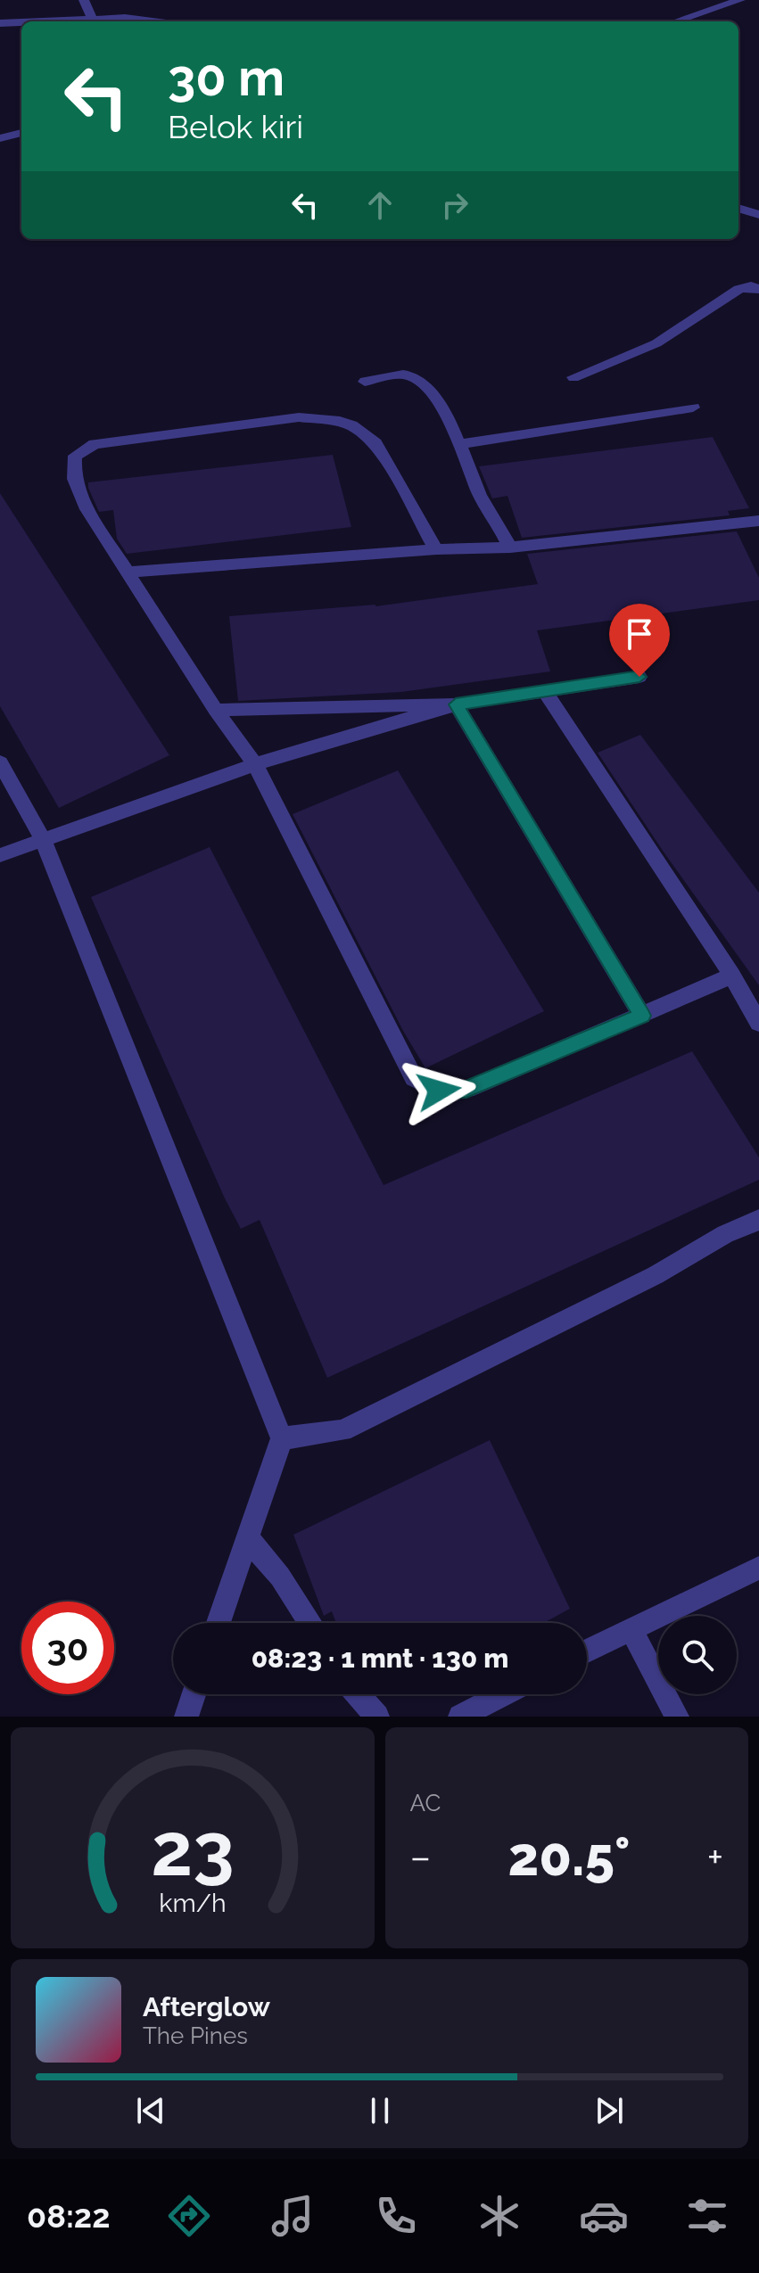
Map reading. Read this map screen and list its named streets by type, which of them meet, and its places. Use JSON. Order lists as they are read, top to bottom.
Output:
{
  "page": {
    "turn": ["30 m", "Belok kiri"],
    "limit": "30",
    "trip": "08:23 · 1 mnt · 130 m",
    "tile": "AC",
    "heat": ["−", "20.5°", "+"],
    "song": ["Afterglow", "The Pines"],
    "tabs": "08:22",
    "gauge": ["23", "km/h"]
  }
}
